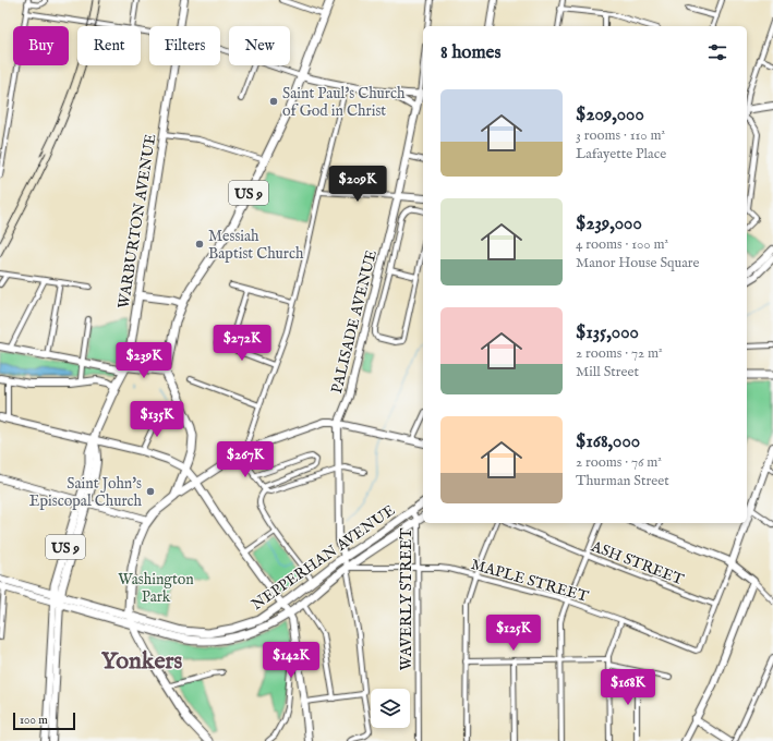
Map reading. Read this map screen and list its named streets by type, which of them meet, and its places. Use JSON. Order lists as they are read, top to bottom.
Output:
{
  "streets": {
    "main road": ["US 9", "WARBURTON AVENUE", "NEPPERHAN AVENUE"],
    "street": [
      "PALISADE AVENUE",
      "ASH STREET",
      "MAPLE STREET",
      "WAVERLY STREET"
    ]
  },
  "crossings": [
    ["WARBURTON AVENUE", "NEPPERHAN AVENUE"],
    ["NEPPERHAN AVENUE", "MAPLE STREET"],
    ["NEPPERHAN AVENUE", "WAVERLY STREET"],
    ["ASH STREET", "MAPLE STREET"],
    ["MAPLE STREET", "WAVERLY STREET"]
  ],
  "districts": ["Yonkers"],
  "parks": ["Washington Park"],
  "places": ["Saint Paul's Church of God in Christ", "Messiah Baptist Church", "Saint John's Episcopal Church"],
  "scale_bar": "100 m",
  "page": {
    "chip": [
      "Buy",
      "Rent",
      "Filters",
      "New"
    ],
    "heading": "8 homes",
    "list": [
      {
        "name": "$209,000",
        "note": "3 rooms · 110 m² · Lafayette Place"
      },
      {
        "name": "$239,000",
        "note": "4 rooms · 100 m² · Manor House Square"
      },
      {
        "name": "$135,000",
        "note": "2 rooms · 72 m² · Mill Street"
      },
      {
        "name": "$168,000",
        "note": "2 rooms · 76 m² · Thurman Street"
      }
    ],
    "price": [
      "$209K",
      "$272K",
      "$239K",
      "$135K",
      "$267K",
      "$125K",
      "$142K",
      "$168K"
    ],
    "scale": "100 m"
  }
}
